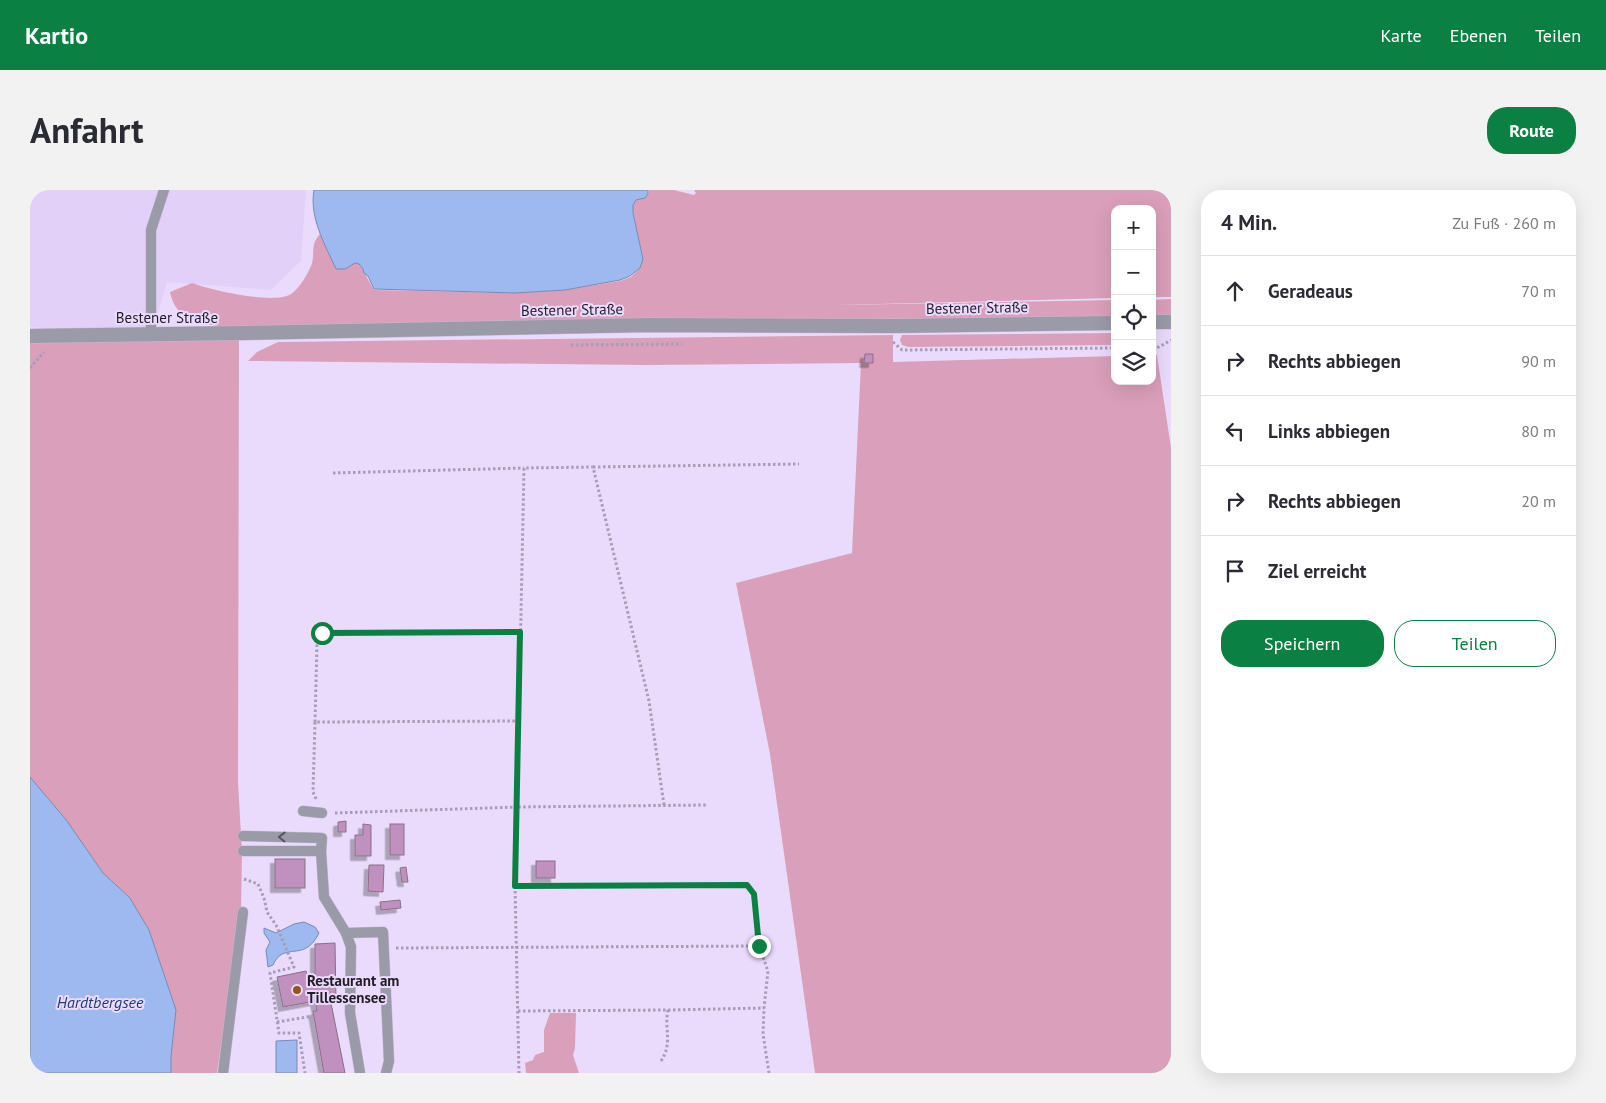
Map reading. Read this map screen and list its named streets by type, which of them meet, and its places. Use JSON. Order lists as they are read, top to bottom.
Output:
{
  "streets": {
    "street": ["Bestener Straße"]
  },
  "water": ["Hardtbergsee"],
  "places": ["Restaurant am Tillessensee"],
  "page": {
    "header": "Kartio",
    "nav": ["Karte", "Ebenen", "Teilen"],
    "title": "Anfahrt",
    "buttons": [
      "Route",
      ["Speichern", "Teilen"]
    ],
    "heading": ["4 Min.", "Zu Fuß · 260 m"],
    "map_buttons": ["+", "−"],
    "list": [
      ["Geradeaus", "70 m"],
      ["Rechts abbiegen", "90 m"],
      ["Links abbiegen", "80 m"],
      ["Rechts abbiegen", "20 m"],
      "Ziel erreicht"
    ]
  }
}
